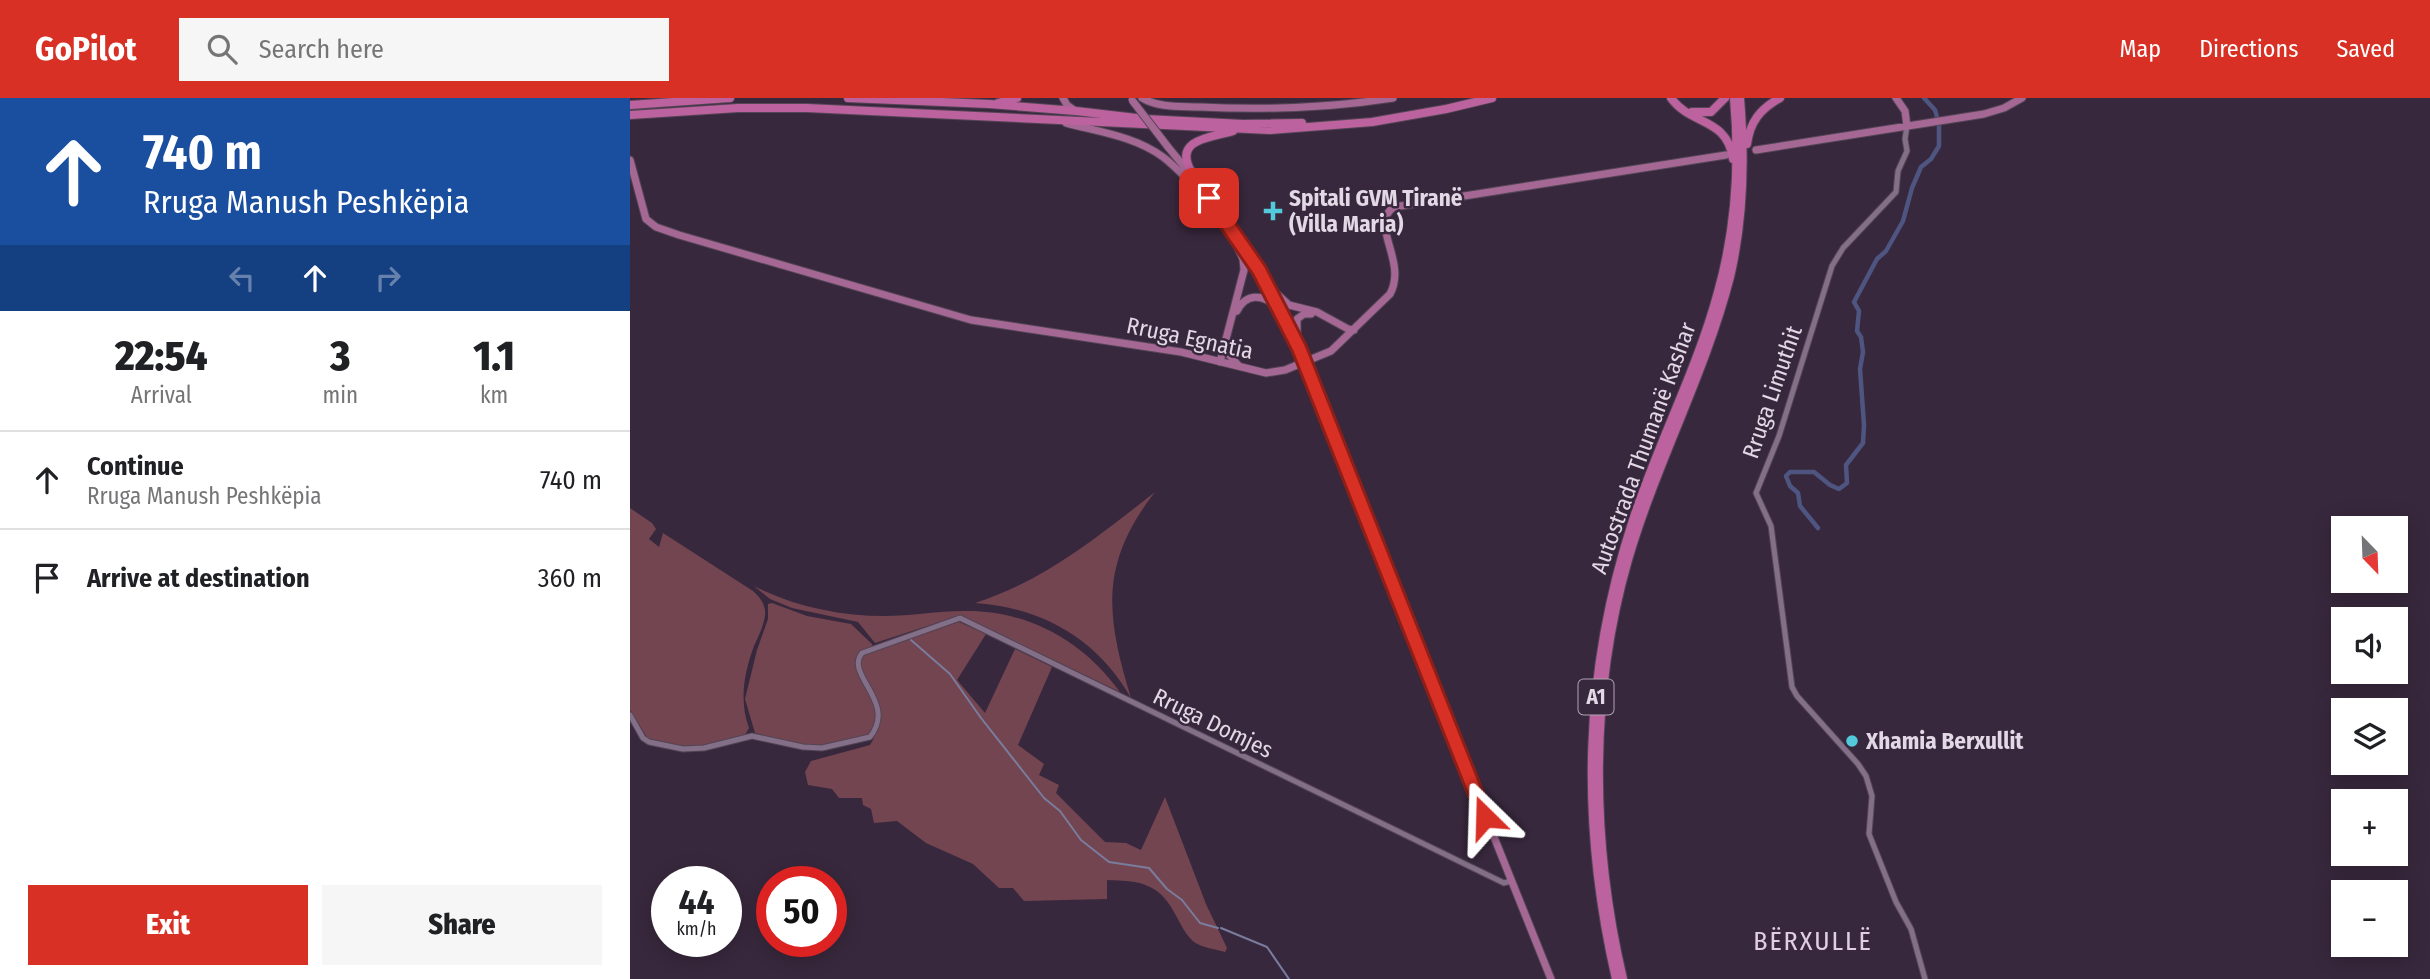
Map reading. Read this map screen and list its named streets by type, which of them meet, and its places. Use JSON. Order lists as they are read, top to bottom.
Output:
{
  "streets": {
    "highway": ["Autostrada Thumanë Kashar", "A1"],
    "main road": ["Rruga Egnatia"],
    "street": ["Rruga Limuthit", "Rruga Domjes"]
  },
  "districts": ["BËRXULLË"],
  "places": {
    "health": ["Spitali GVM Tiranë (Villa Maria)"],
    "other": ["Xhamia Berxullit"]
  },
  "north": "bottom right",
  "page": {
    "header": "GoPilot",
    "search": "Search here",
    "nav": ["Map", "Directions", "Saved"],
    "turn": ["740 m", "Rruga Manush Peshkëpia"],
    "eta": [
      "22:54",
      "Arrival",
      "3",
      "min",
      "1.1",
      "km"
    ],
    "list": [
      {
        "name": "Continue",
        "note": "Rruga Manush Peshkëpia",
        "value": "740 m"
      },
      {
        "name": "Arrive at destination",
        "value": "360 m"
      }
    ],
    "map_buttons": ["+", "−"],
    "speed": "44 km/h",
    "limit": "50",
    "buttons": ["Exit", "Share"]
  }
}
